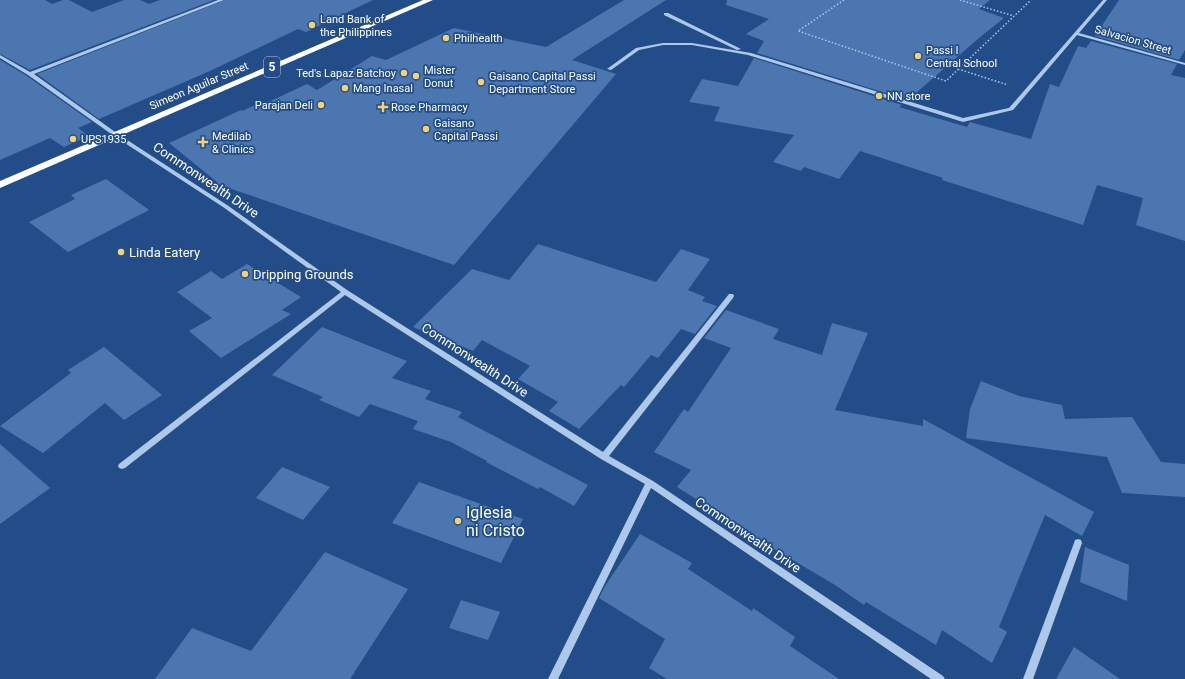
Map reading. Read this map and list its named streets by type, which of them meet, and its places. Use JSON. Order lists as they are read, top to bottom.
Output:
{
  "streets": {
    "highway": ["5", "Simeon Aguilar Street"],
    "street": ["Salvacion Street", "Commonwealth Drive"]
  },
  "crossings": [
    ["Simeon Aguilar Street", "Commonwealth Drive"]
  ],
  "places": {
    "other": [
      "Land Bank of the Philippines",
      "Philhealth",
      "Passi I Central School",
      "Ted's Lapaz Batchoy",
      "Mister Donut",
      "Gaisano Capital Passi Department Store",
      "Mang Inasal",
      "NN store",
      "Parajan Deli",
      "Gaisano Capital Passi",
      "UPS1935",
      "Linda Eatery",
      "Dripping Grounds",
      "Iglesia ni Cristo"
    ],
    "health": ["Rose Pharmacy", "Medilab & Clinics"]
  }
}
